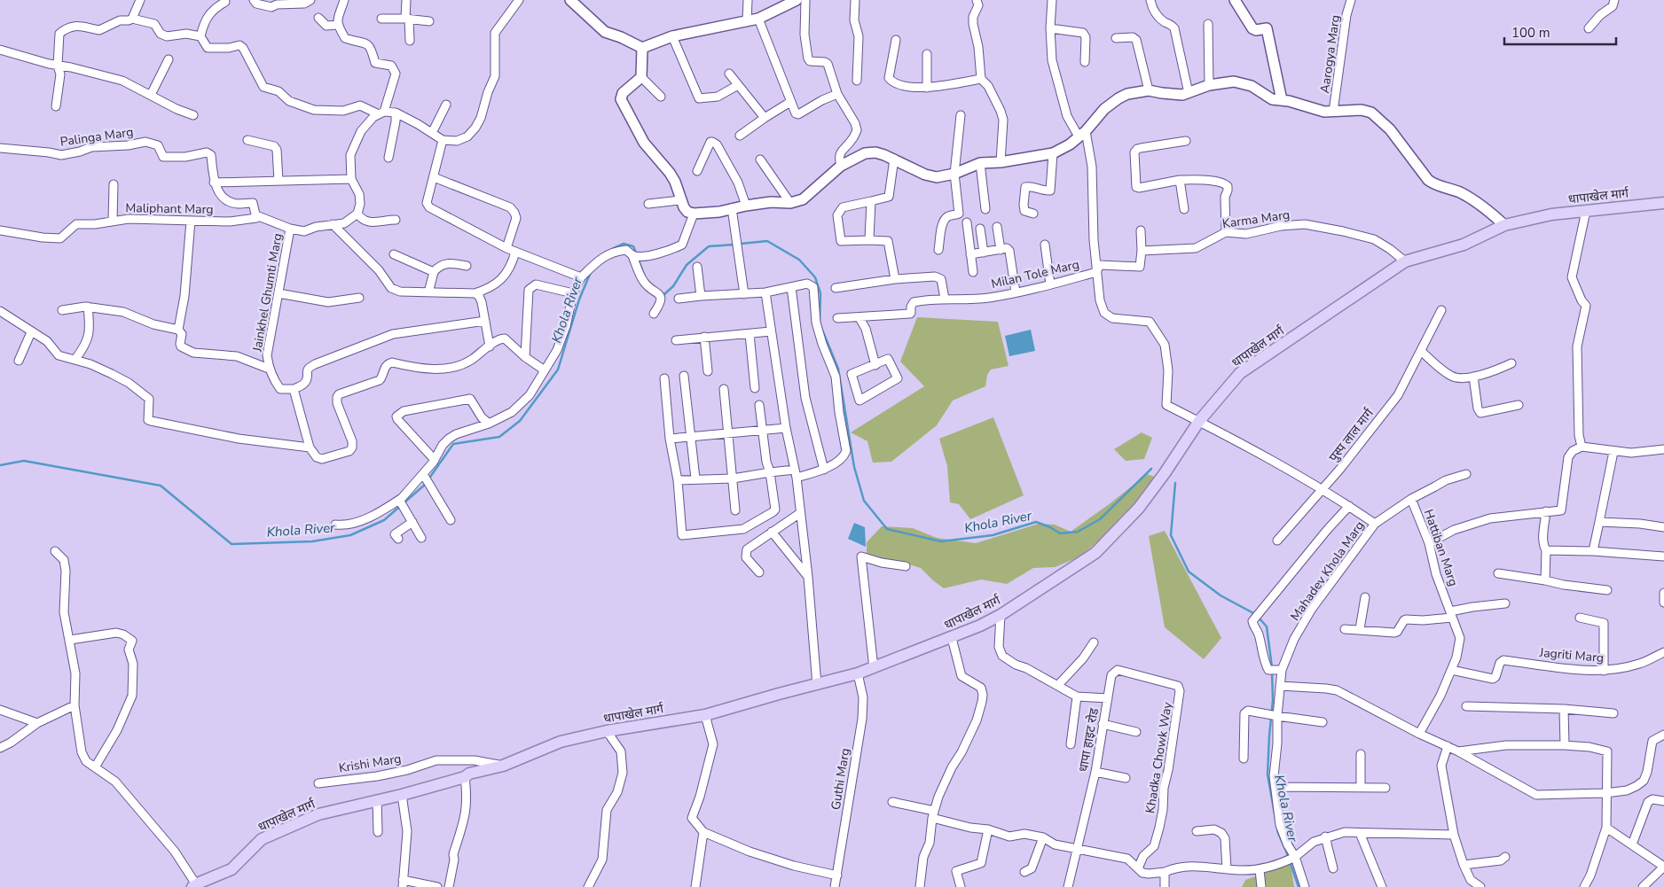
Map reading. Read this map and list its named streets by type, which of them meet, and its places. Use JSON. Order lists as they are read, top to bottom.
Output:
{
  "streets": {
    "main road": ["धापाखेल मार्ग"],
    "street": [
      "Aarogya Marg",
      "Palinga Marg",
      "Maliphant Marg",
      "Karma Marg",
      "Milan Tole Marg",
      "Jainkhel Ghumti Marg",
      "पुस्प लाल मार्ग",
      "Hattiban Marg",
      "Mahadev Khola Marg",
      "Jagriti Marg",
      "धापा हाइट रोड",
      "Khadka Chowk Way",
      "Krishi Marg",
      "Guthi Marg"
    ]
  },
  "crossings": [
    ["Palinga Marg", "Maliphant Marg"],
    ["धापाखेल मार्ग", "Karma Marg"],
    ["धापाखेल मार्ग", "धापा हाइट रोड"],
    ["धापाखेल मार्ग", "Krishi Marg"],
    ["धापाखेल मार्ग", "Guthi Marg"],
    ["Maliphant Marg", "Jainkhel Ghumti Marg"],
    ["Hattiban Marg", "Mahadev Khola Marg"],
    ["Hattiban Marg", "Jagriti Marg"],
    ["धापा हाइट रोड", "Khadka Chowk Way"]
  ],
  "water": ["Khola River"],
  "scale_bar": "100 m"
}
